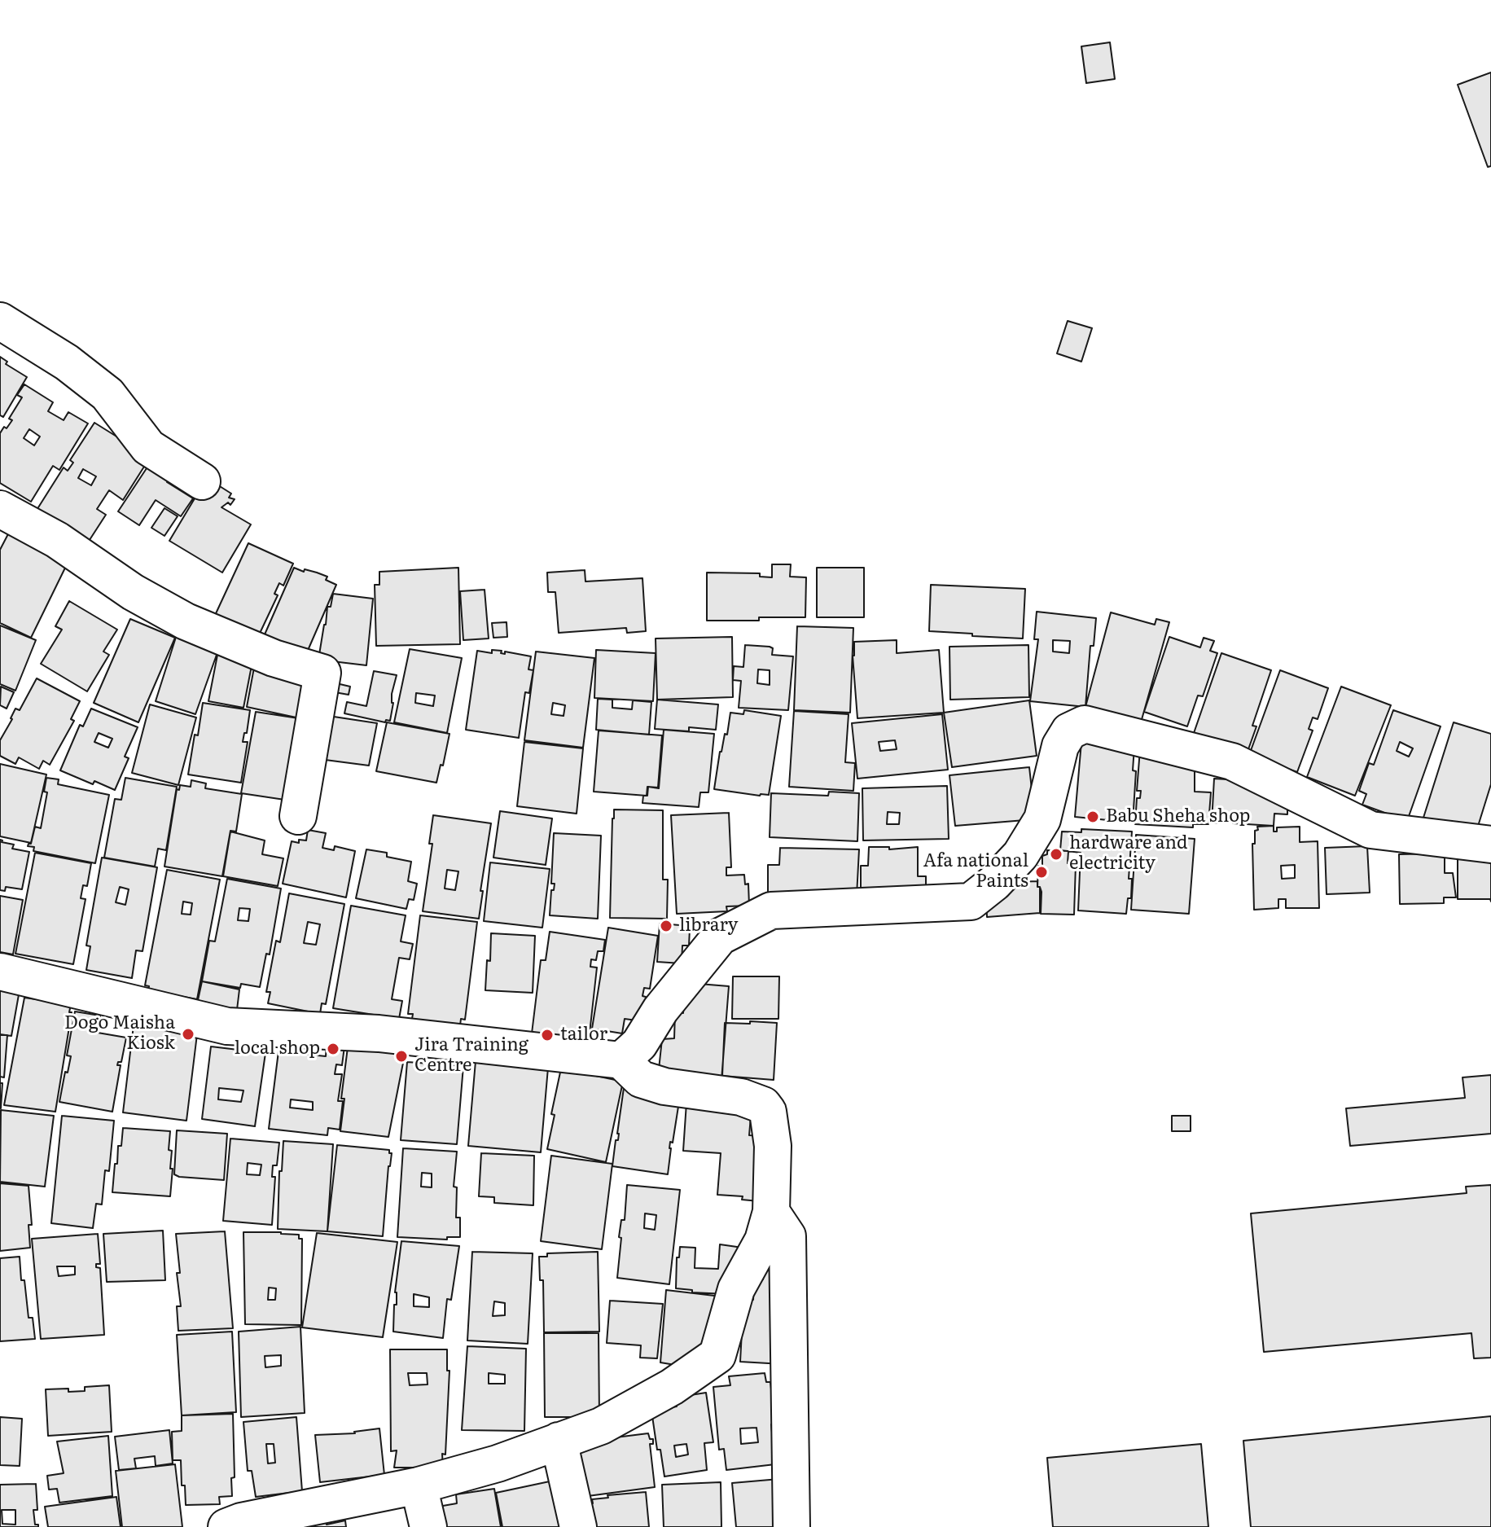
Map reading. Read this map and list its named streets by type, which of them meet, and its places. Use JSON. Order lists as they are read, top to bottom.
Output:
{
  "places": [
    "Babu Sheha shop",
    "hardware and electricity",
    "Afa national Paints",
    "library",
    "Dogo Maisha Kiosk",
    "tailor",
    "local shop",
    "Jira Training Centre"
  ]
}
